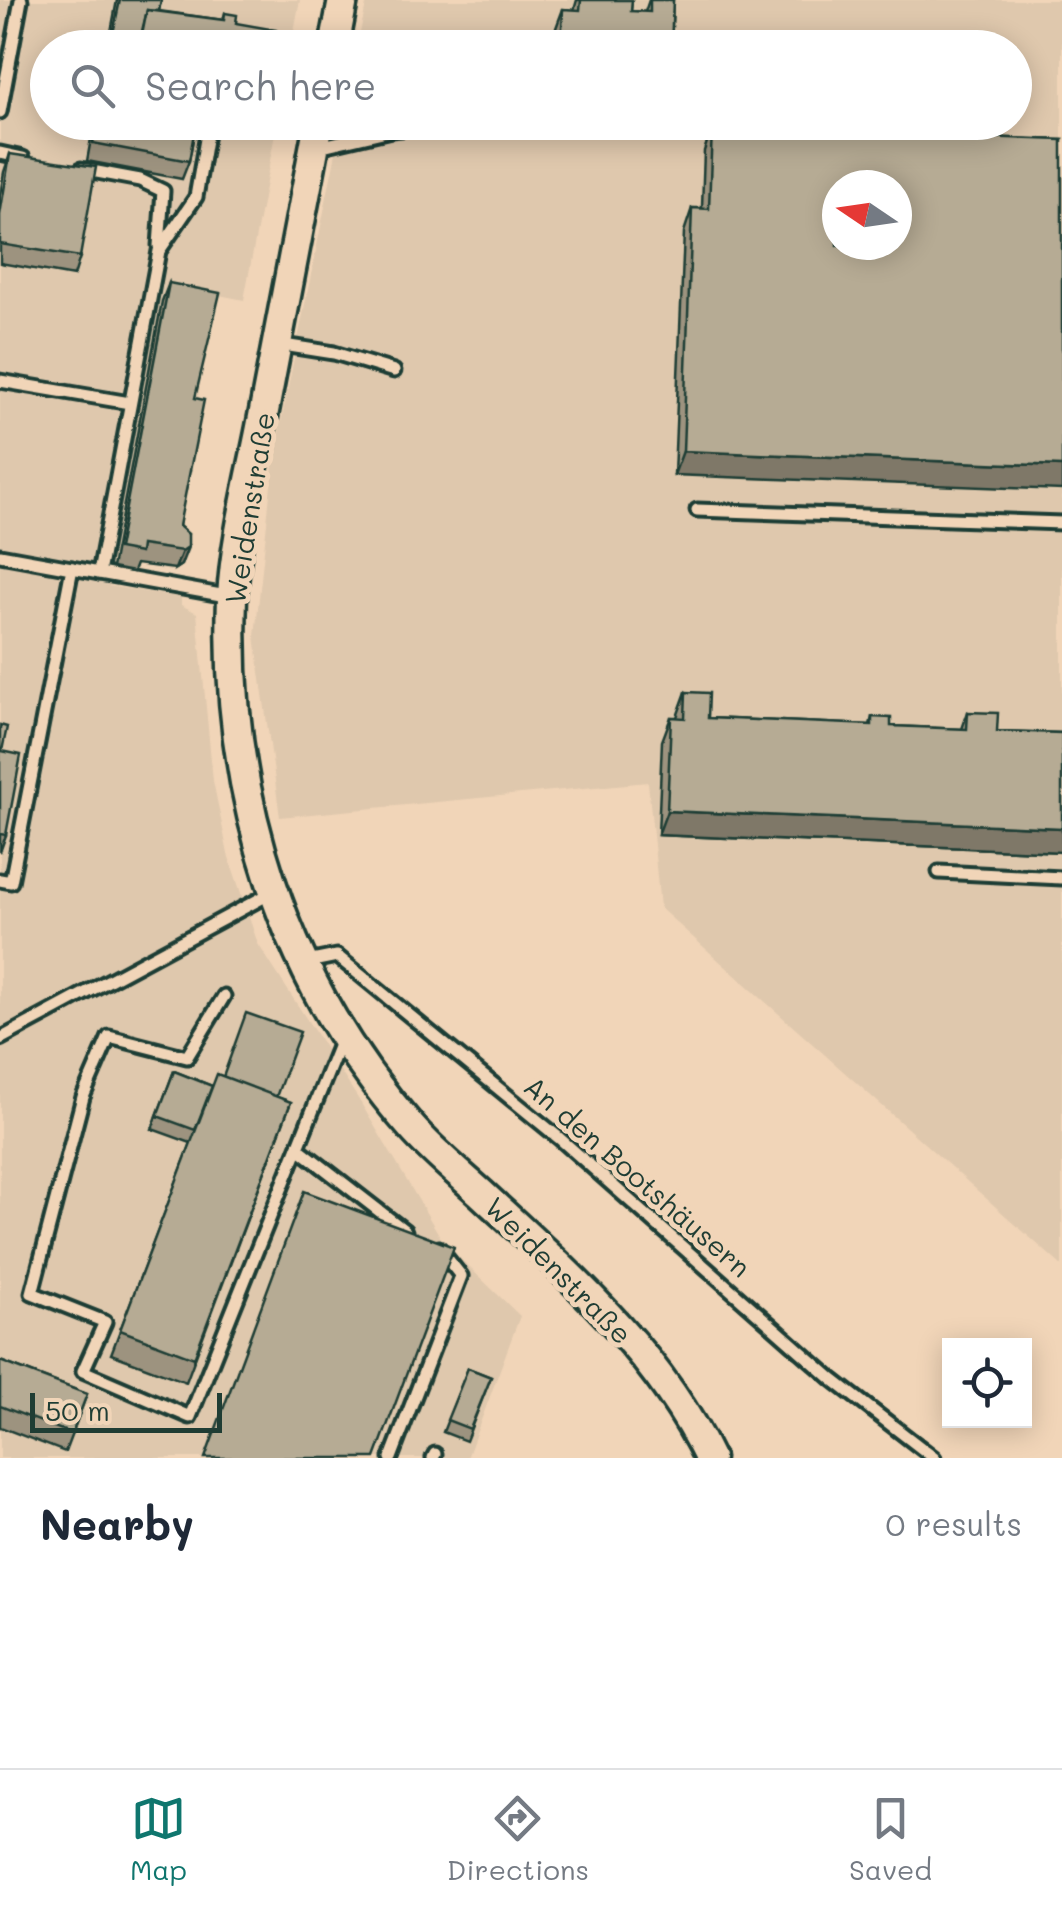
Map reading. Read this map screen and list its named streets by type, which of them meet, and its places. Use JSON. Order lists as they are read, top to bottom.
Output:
{
  "streets": {
    "street": ["Weidenstraße"],
    "lane": ["An den Bootshäusern"]
  },
  "crossings": [
    ["Weidenstraße", "An den Bootshäusern"]
  ],
  "scale_bar": "50 m",
  "north": "left",
  "page": {
    "search": "Search here",
    "scale": "50 m",
    "heading": ["Nearby", "0 results"],
    "nav": ["Map", "Directions", "Saved"]
  }
}
